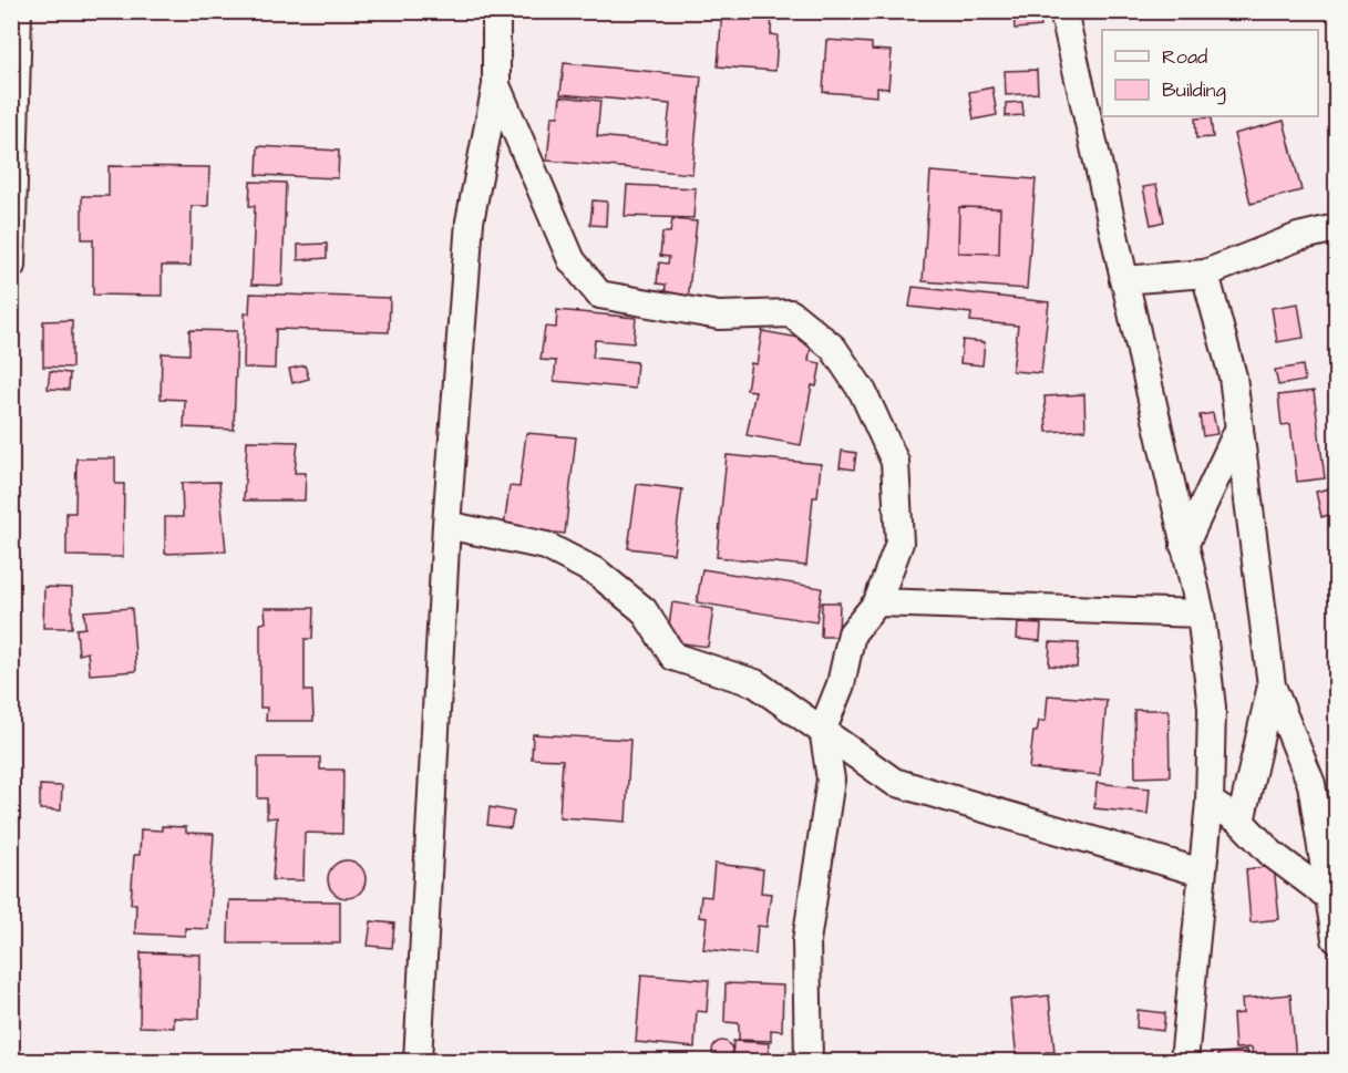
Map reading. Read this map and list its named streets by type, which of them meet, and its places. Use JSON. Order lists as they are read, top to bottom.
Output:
{
  "legend": ["Road", "Building"]
}
